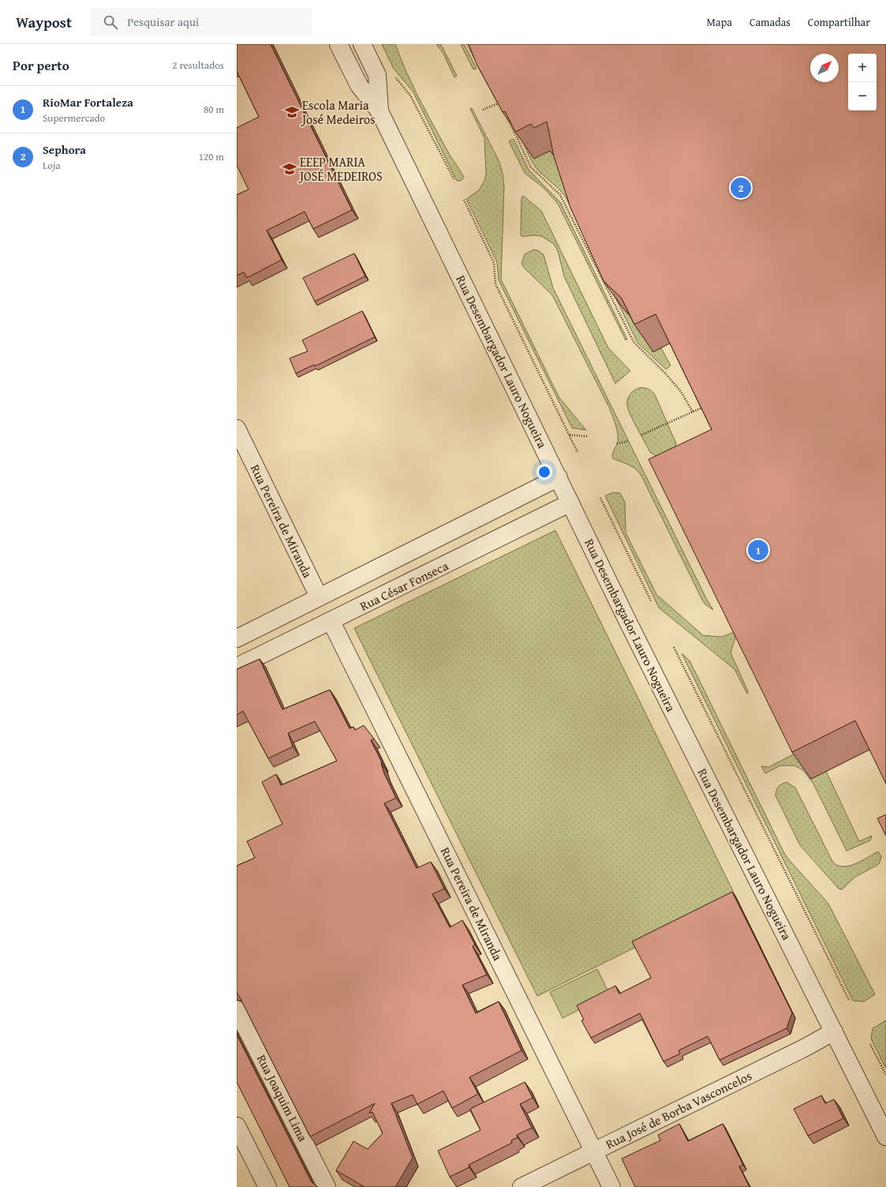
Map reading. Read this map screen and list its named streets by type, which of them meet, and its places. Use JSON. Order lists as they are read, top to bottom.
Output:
{
  "streets": {
    "street": [
      "Rua Desembargador Lauro Nogueira",
      "Rua Pereira de Miranda",
      "Rua César Fonseca",
      "Rua Joaquim Lima",
      "Rua José de Borba Vasconcelos"
    ]
  },
  "crossings": [
    ["Rua Desembargador Lauro Nogueira", "Rua César Fonseca"],
    ["Rua Desembargador Lauro Nogueira", "Rua José de Borba Vasconcelos"],
    ["Rua Pereira de Miranda", "Rua César Fonseca"],
    ["Rua Pereira de Miranda", "Rua José de Borba Vasconcelos"]
  ],
  "places": {
    "school or university": ["Escola Maria José Medeiros", "EEEP MARIA JOSÉ MEDEIROS"]
  },
  "north": "top right",
  "page": {
    "header": "Waypost",
    "search": "Pesquisar aqui",
    "nav": ["Mapa", "Camadas", "Compartilhar"],
    "heading": ["Por perto", "2 resultados"],
    "map_buttons": ["+", "−"],
    "list": [
      {
        "mark": "1",
        "name": "RioMar Fortaleza",
        "note": "Supermercado",
        "value": "80 m"
      },
      {
        "mark": "2",
        "name": "Sephora",
        "note": "Loja",
        "value": "120 m"
      }
    ],
    "pins": ["2", "1"]
  }
}
